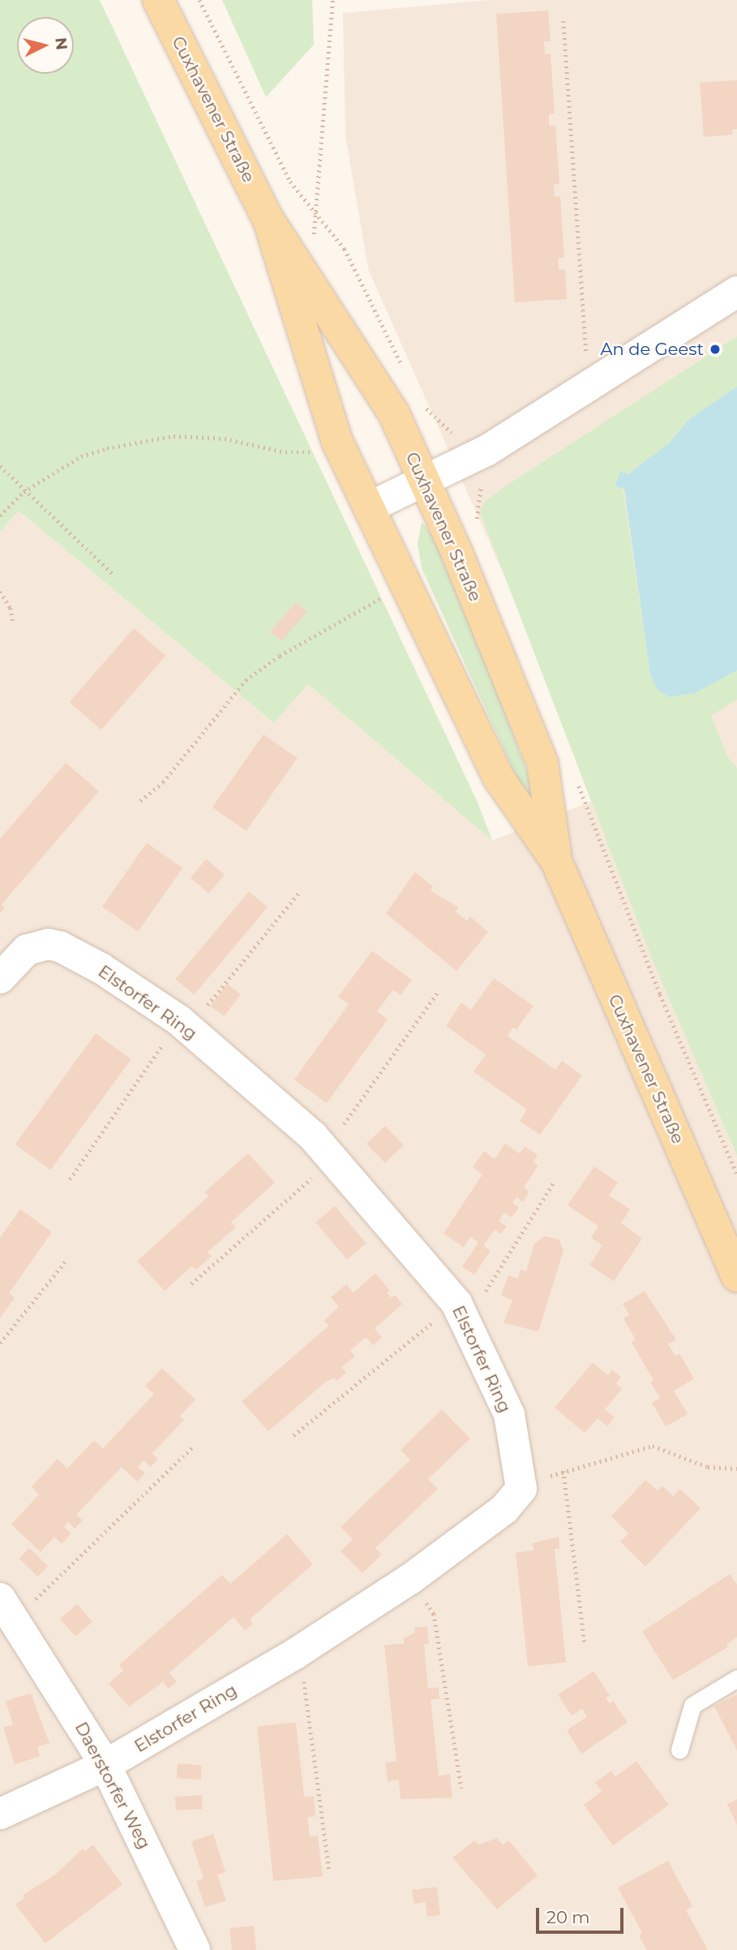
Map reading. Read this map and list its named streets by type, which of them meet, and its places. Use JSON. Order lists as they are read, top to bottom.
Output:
{
  "streets": {
    "main road": ["Cuxhavener Straße"],
    "street": ["Elstorfer Ring", "Daerstorfer Weg"]
  },
  "crossings": [
    ["Elstorfer Ring", "Daerstorfer Weg"]
  ],
  "places": ["An de Geest"],
  "scale_bar": "20 m",
  "north": "right"
}
